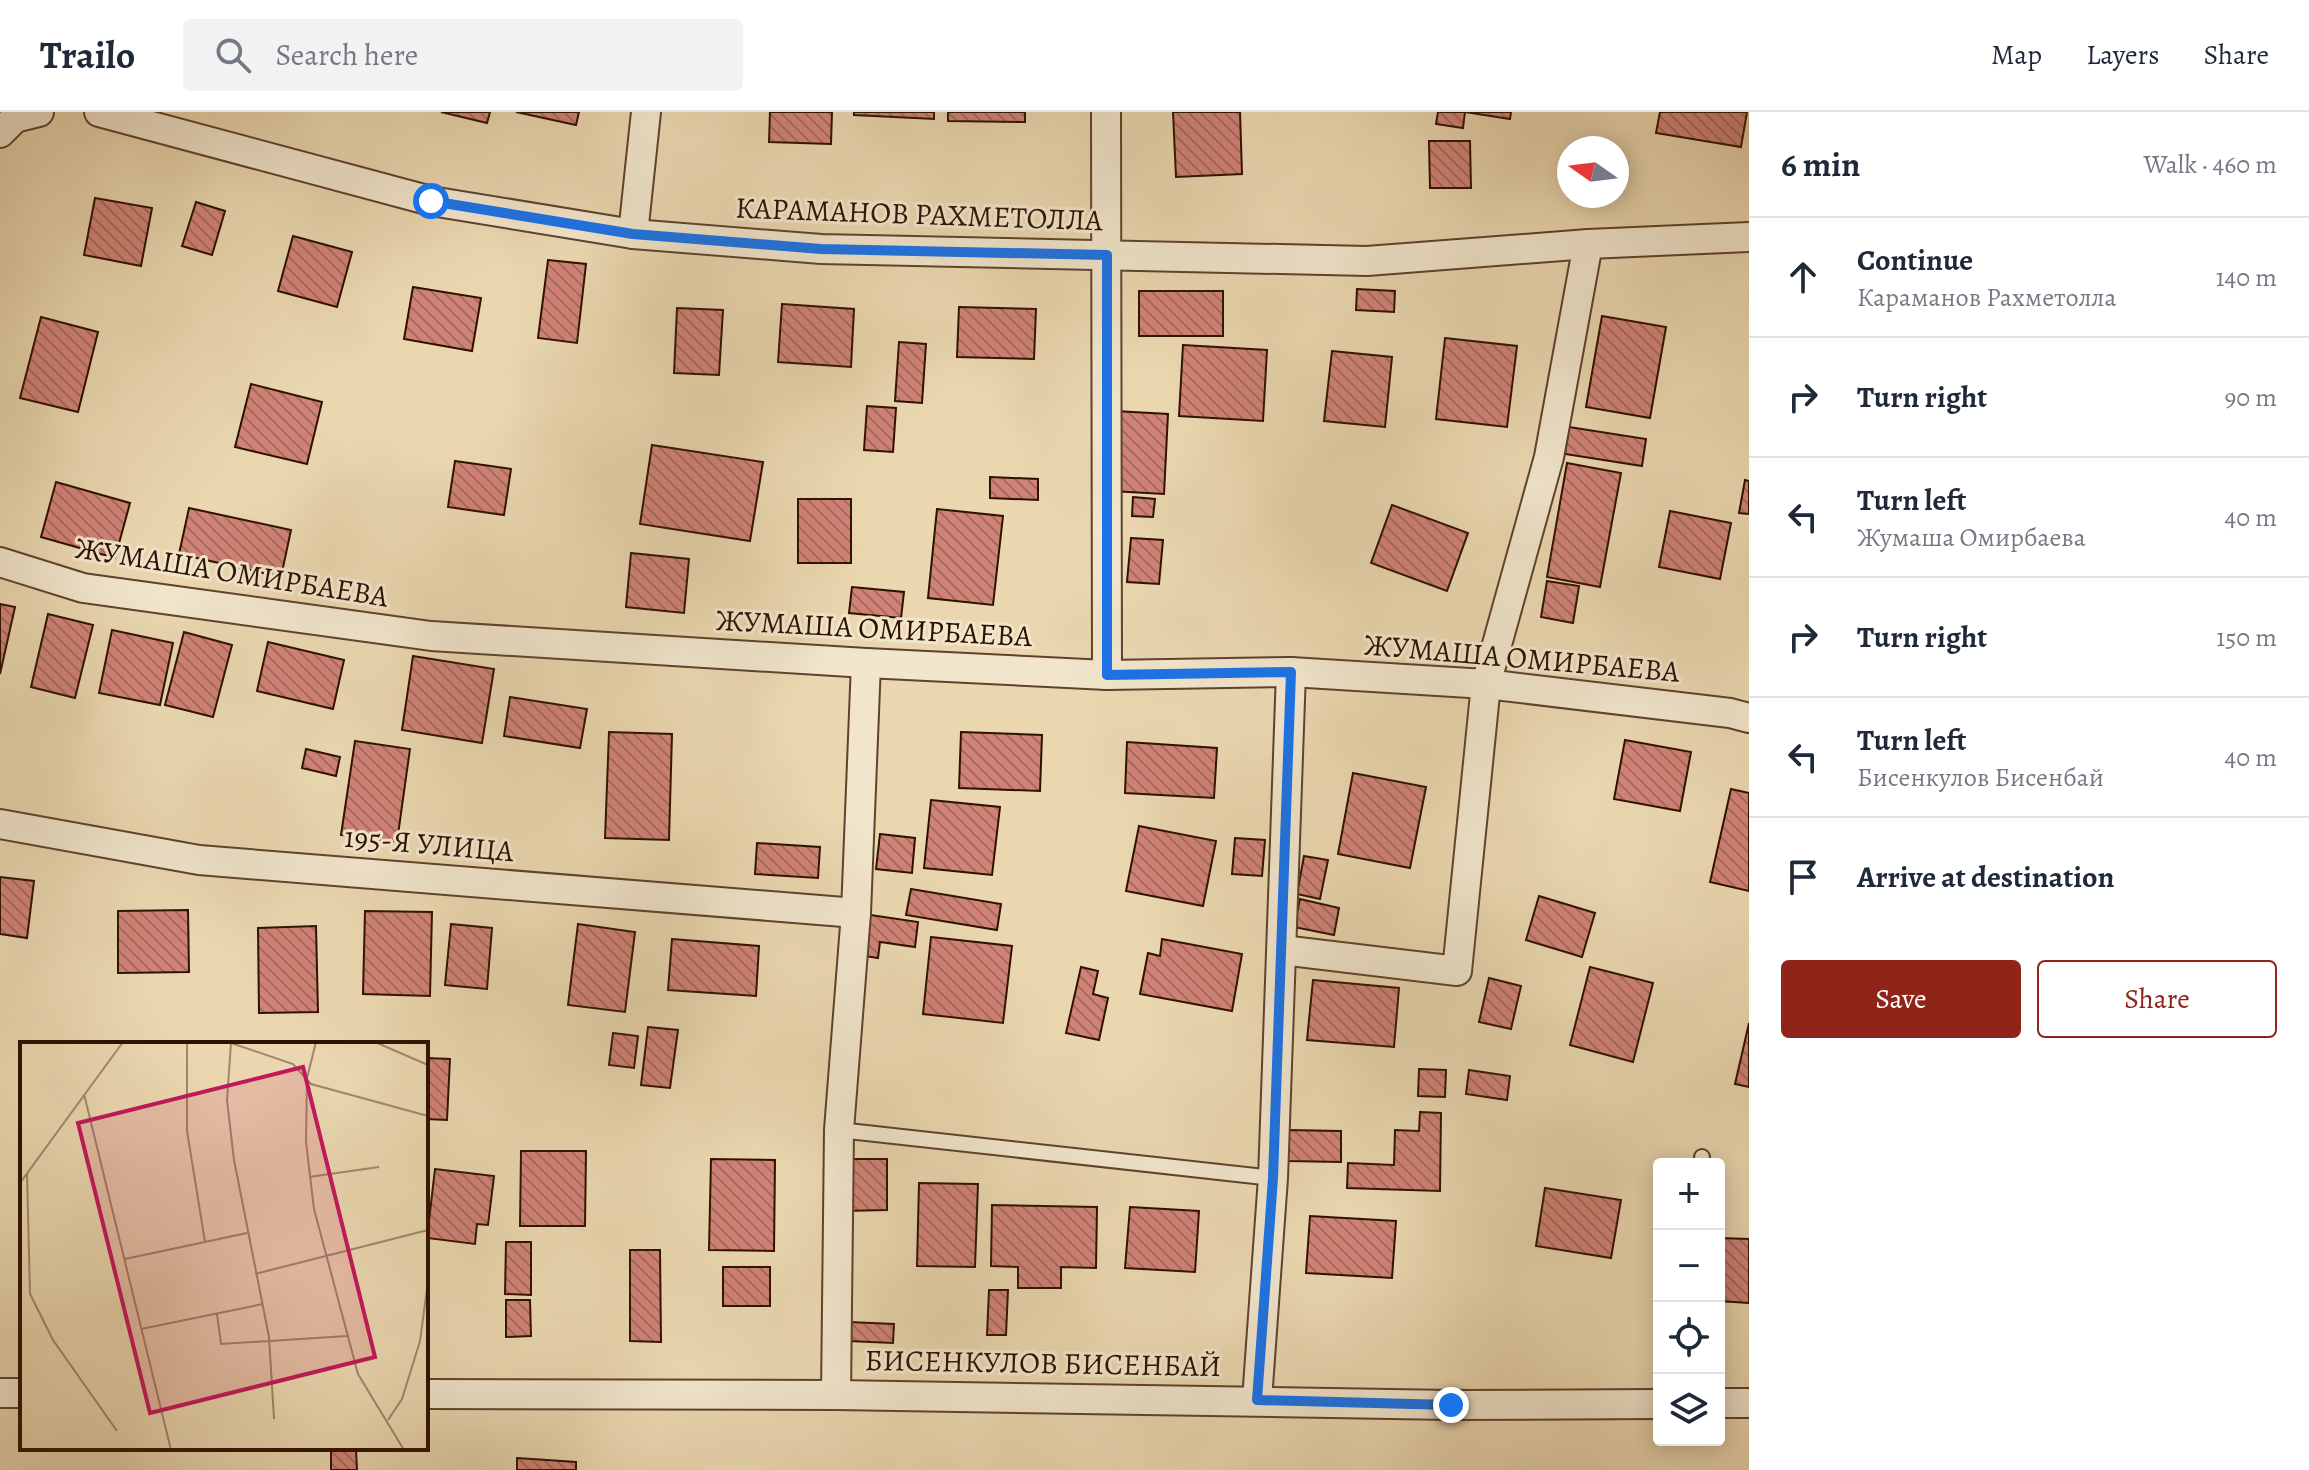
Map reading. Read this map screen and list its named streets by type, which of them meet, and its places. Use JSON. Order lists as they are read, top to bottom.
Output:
{
  "streets": {
    "street": [
      "КАРАМАНОВ РАХМЕТОЛЛА",
      "ЖУМАША ОМИРБАЕВА",
      "195-Я УЛИЦА",
      "БИСЕНКУЛОВ БИСЕНБАЙ"
    ]
  },
  "north": "left",
  "page": {
    "header": "Trailo",
    "search": "Search here",
    "nav": ["Map", "Layers", "Share"],
    "heading": ["6 min", "Walk · 460 m"],
    "list": [
      ["Continue", "Караманов Рахметолла", "140 m"],
      ["Turn right", "90 m"],
      ["Turn left", "Жумаша Омирбаева", "40 m"],
      ["Turn right", "150 m"],
      ["Turn left", "Бисенкулов Бисенбай", "40 m"],
      "Arrive at destination"
    ],
    "buttons": ["Save", "Share"],
    "map_buttons": ["+", "−"]
  }
}
